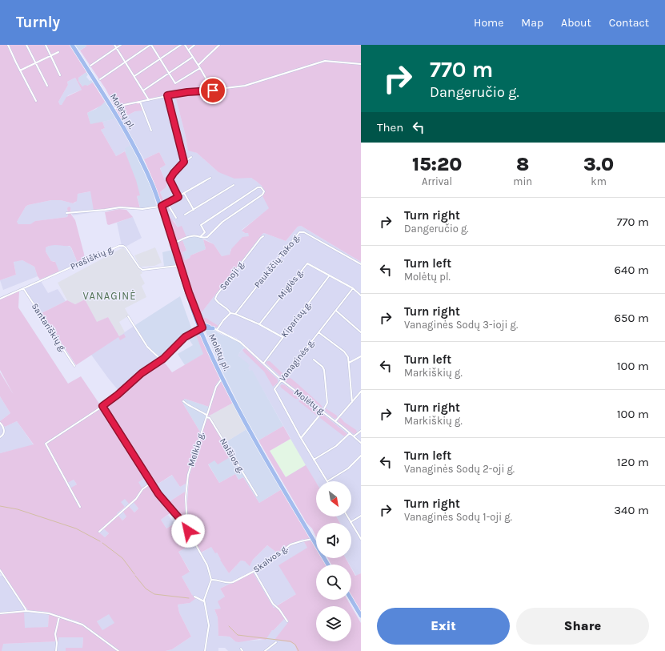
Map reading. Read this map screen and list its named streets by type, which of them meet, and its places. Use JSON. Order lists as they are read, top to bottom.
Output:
{
  "streets": {
    "highway": ["Molėtų pl."],
    "street": [
      "Prašiškių g.",
      "Paukščių Tako g.",
      "Senoji g.",
      "Miglės g.",
      "Kiparisų g.",
      "Santariškių g.",
      "Vanaginės g.",
      "Molėtų g.",
      "Melkio g.",
      "Nalšios g.",
      "Skalvos g."
    ]
  },
  "crossings": [
    ["Molėtų pl.", "Prašiškių g."],
    ["Molėtų pl.", "Melkio g."],
    ["Molėtų pl.", "Skalvos g."],
    ["Prašiškių g.", "Santariškių g."],
    ["Miglės g.", "Kiparisų g."],
    ["Miglės g.", "Vanaginės g."],
    ["Kiparisų g.", "Molėtų g."],
    ["Vanaginės g.", "Molėtų g."],
    ["Melkio g.", "Nalšios g."],
    ["Melkio g.", "Skalvos g."]
  ],
  "districts": ["VANAGINĖ"],
  "north": "bottom right",
  "page": {
    "header": "Turnly",
    "nav": [
      "Home",
      "Map",
      "About",
      "Contact"
    ],
    "turn": ["770 m", "Dangeručio g."],
    "then": "Then",
    "eta": [
      "15:20",
      "Arrival",
      "8",
      "min",
      "3.0",
      "km"
    ],
    "list": [
      {
        "name": "Turn right",
        "note": "Dangeručio g.",
        "value": "770 m"
      },
      {
        "name": "Turn left",
        "note": "Molėtų pl.",
        "value": "640 m"
      },
      {
        "name": "Turn right",
        "note": "Vanaginės Sodų 3-ioji g.",
        "value": "650 m"
      },
      {
        "name": "Turn left",
        "note": "Markiškių g.",
        "value": "100 m"
      },
      {
        "name": "Turn right",
        "note": "Markiškių g.",
        "value": "100 m"
      },
      {
        "name": "Turn left",
        "note": "Vanaginės Sodų 2-oji g.",
        "value": "120 m"
      },
      {
        "name": "Turn right",
        "note": "Vanaginės Sodų 1-oji g.",
        "value": "340 m"
      }
    ],
    "buttons": ["Exit", "Share"]
  }
}
